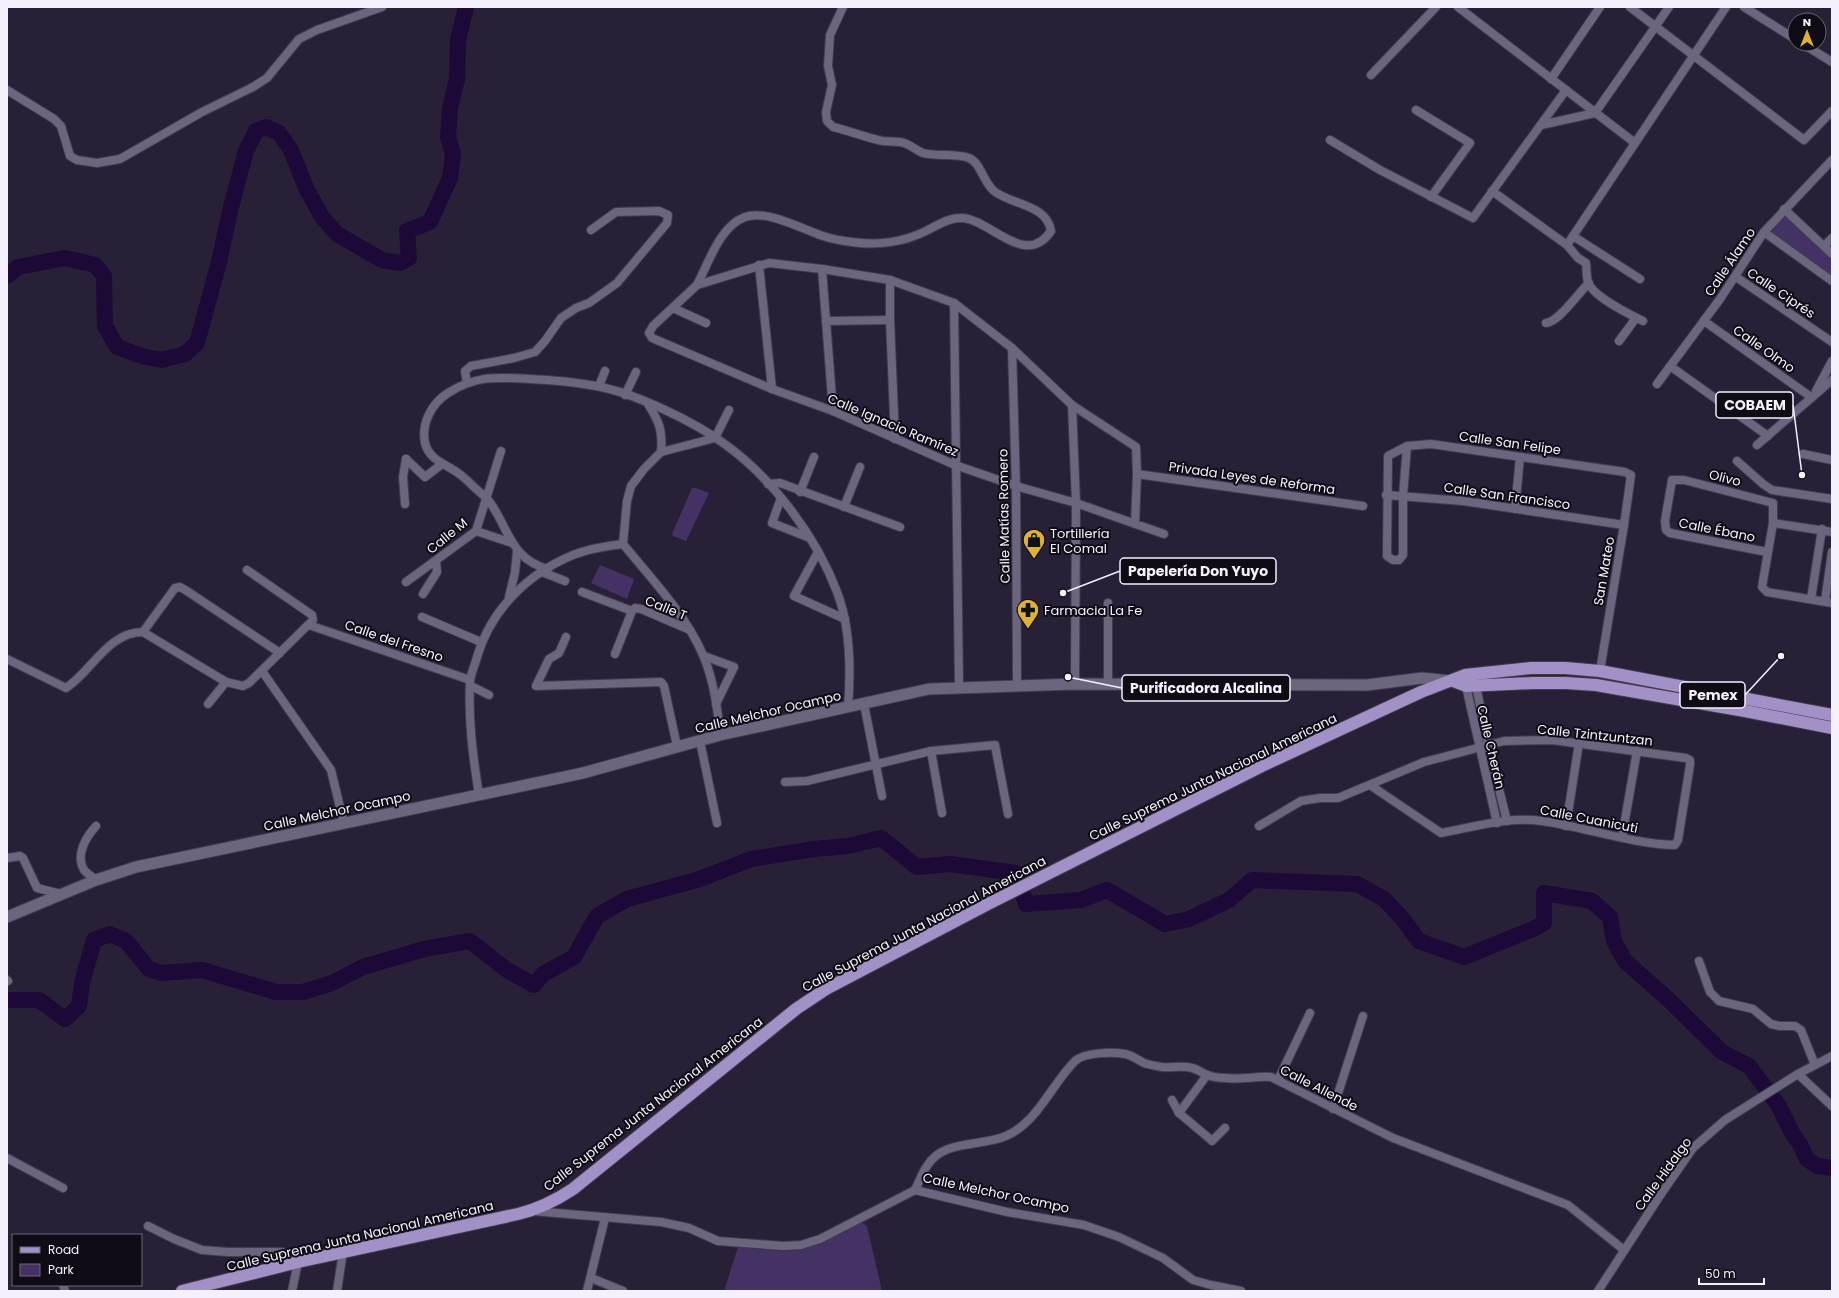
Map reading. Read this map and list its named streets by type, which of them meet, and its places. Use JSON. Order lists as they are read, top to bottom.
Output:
{
  "streets": {
    "main road": ["Calle Suprema Junta Nacional Americana"],
    "street": [
      "Calle Álamo",
      "Calle Ciprés",
      "Calle Olmo",
      "Calle Ignacio Ramírez",
      "Calle San Felipe",
      "Privada Leyes de Reforma",
      "Olivo",
      "Calle San Francisco",
      "Calle Matías Romero",
      "Calle Ébano",
      "Calle M",
      "San Mateo",
      "Calle T",
      "Calle del Fresno",
      "Calle Melchor Ocampo",
      "Calle Tzintzuntzan",
      "Calle Cherán",
      "Calle Cuanicuti",
      "Calle Allende",
      "Calle Hidalgo"
    ]
  },
  "crossings": [
    ["Calle Álamo", "Calle Ciprés"],
    ["Calle Álamo", "Calle Olmo"],
    ["Calle Ignacio Ramírez", "Calle Matías Romero"],
    ["Calle San Felipe", "Calle San Francisco"],
    ["Calle San Felipe", "San Mateo"],
    ["Olivo", "Calle Ébano"],
    ["Calle San Francisco", "San Mateo"],
    ["Calle Matías Romero", "Calle Melchor Ocampo"],
    ["Calle Melchor Ocampo", "Calle Suprema Junta Nacional Americana"],
    ["Calle Melchor Ocampo", "Calle Allende"],
    ["Calle Tzintzuntzan", "Calle Cherán"],
    ["Calle Tzintzuntzan", "Calle Cuanicuti"],
    ["Calle Cherán", "Calle Cuanicuti"],
    ["Calle Allende", "Calle Hidalgo"]
  ],
  "places": {
    "other": [
      "COBAEM",
      "Papelería Don Yuyo",
      "Pemex",
      "Purificadora Alcalina"
    ],
    "shop": ["Tortillería El Comal"],
    "pharmacy": ["Farmacia La Fe"]
  },
  "legend": ["Road", "Park"],
  "scale_bar": "50 m",
  "north": "top"
}
